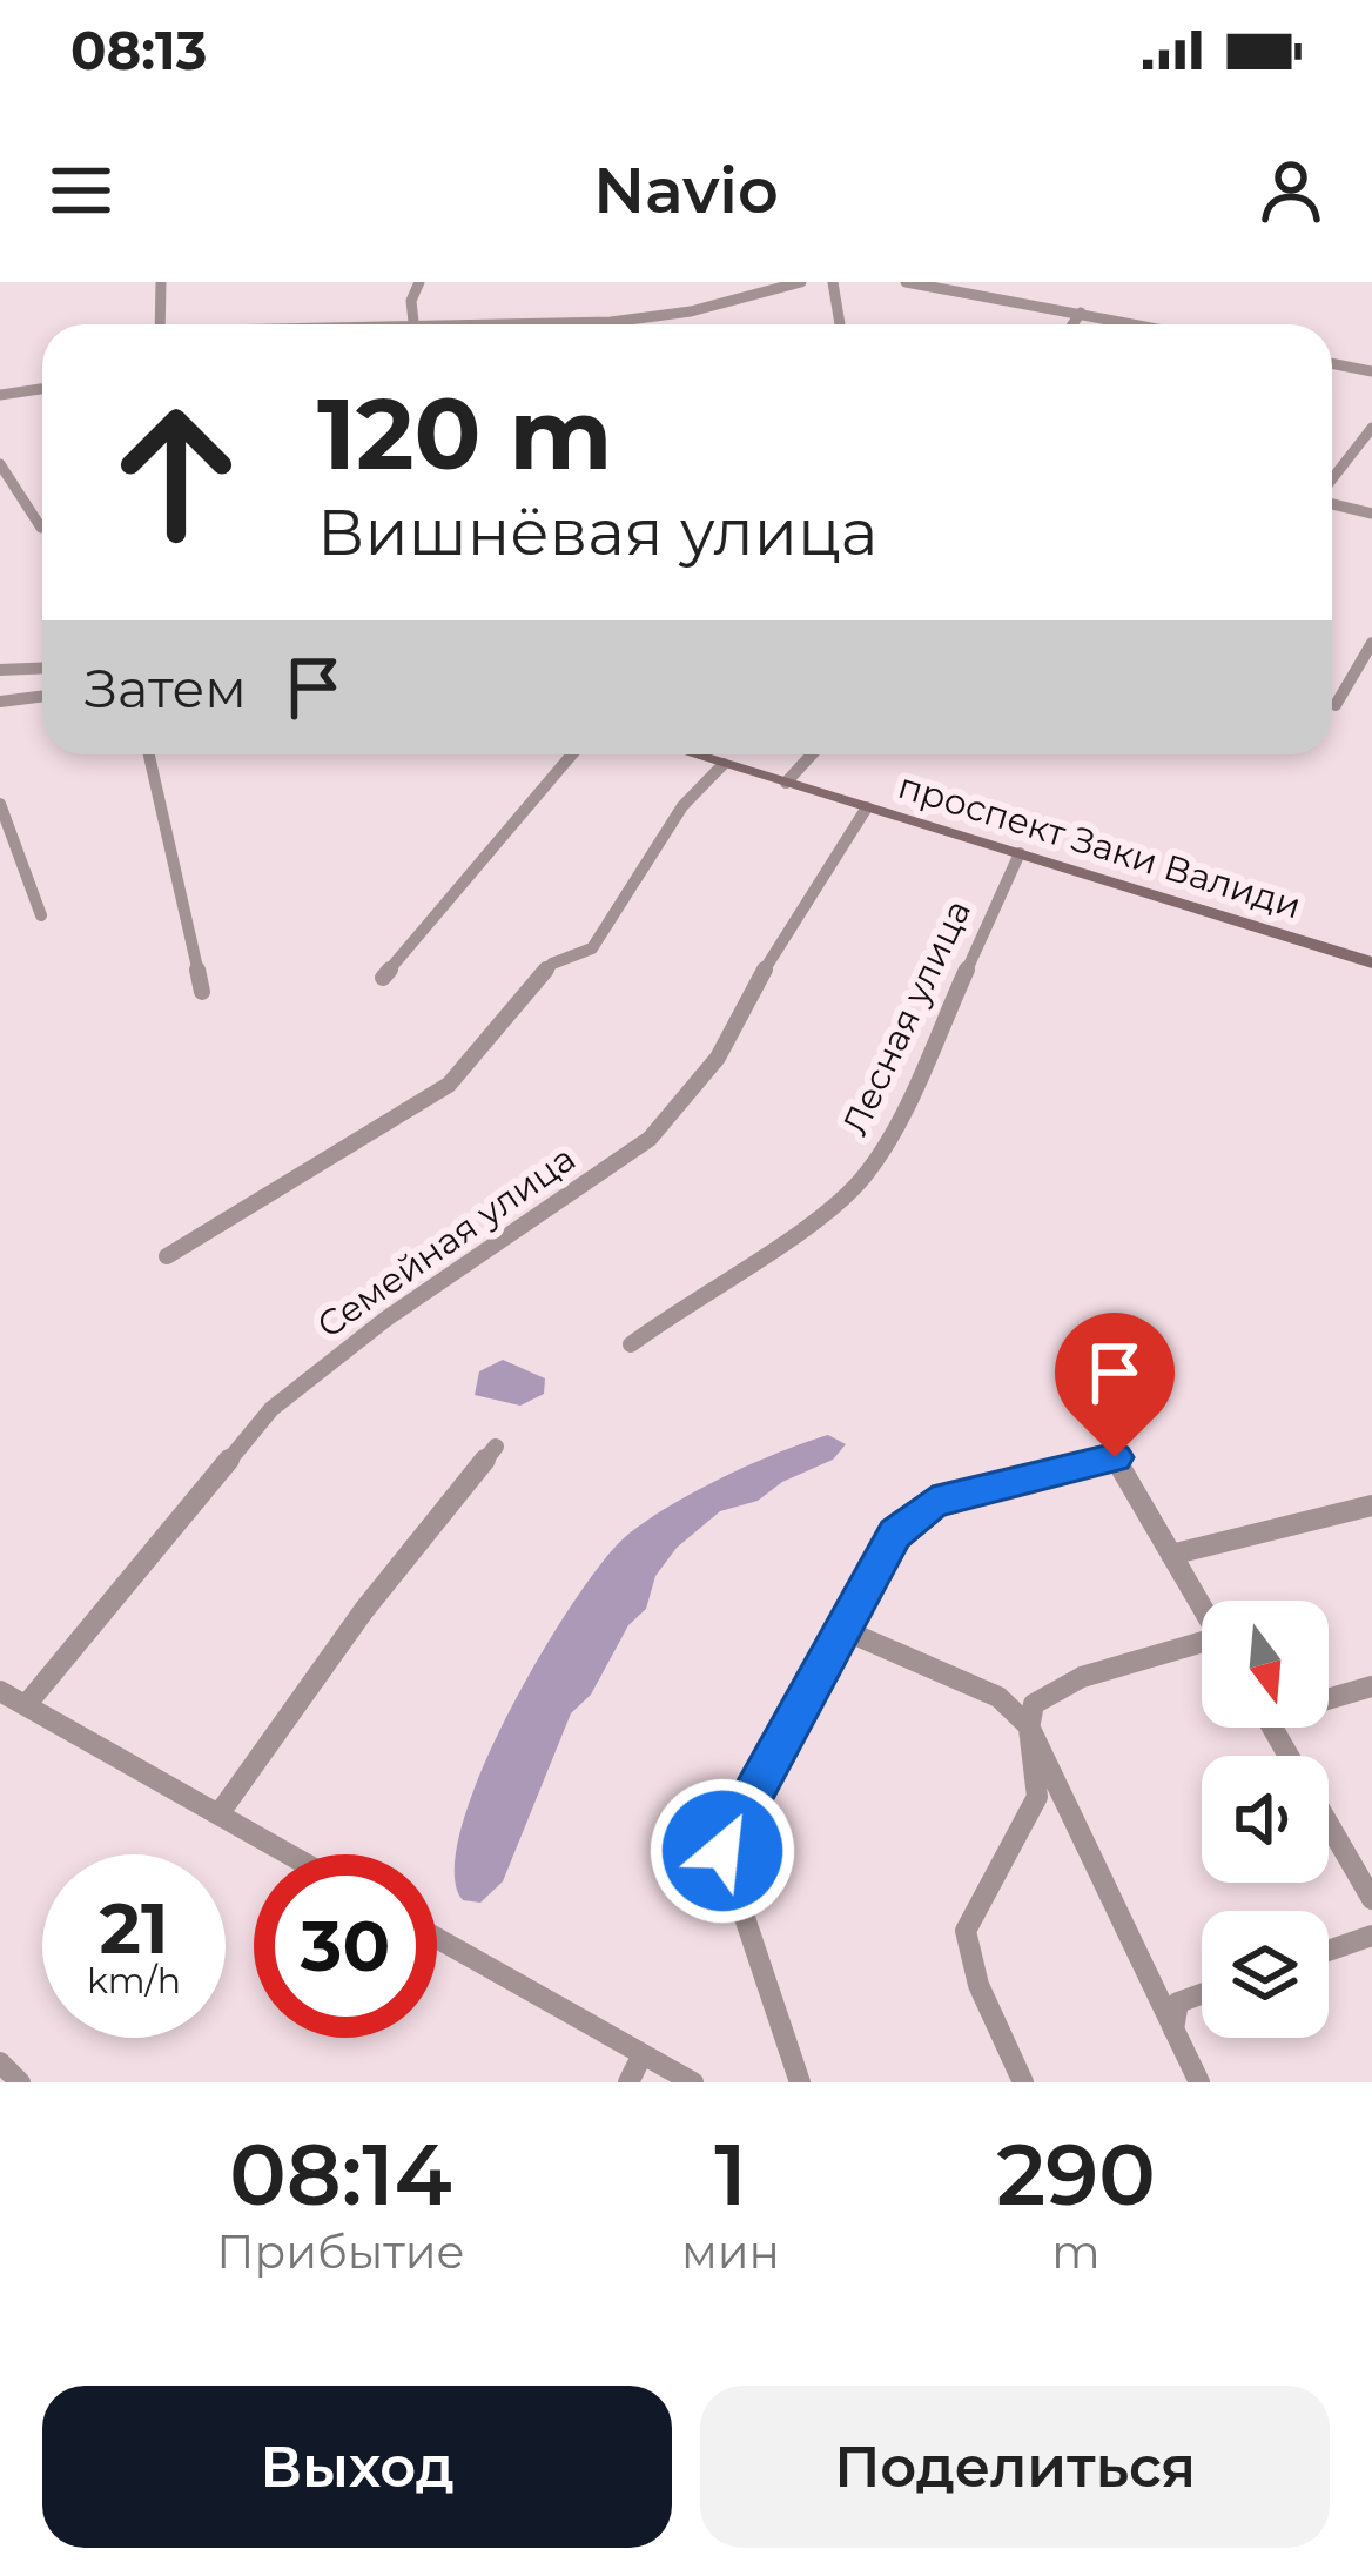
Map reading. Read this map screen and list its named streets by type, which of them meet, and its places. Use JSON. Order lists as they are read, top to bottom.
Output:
{
  "streets": {
    "street": ["проспект Заки Валиди", "Лесная улица", "Семейная улица"]
  },
  "crossings": [
    ["проспект Заки Валиди", "Лесная улица"],
    ["проспект Заки Валиди", "Семейная улица"]
  ],
  "north": "bottom",
  "page": {
    "status": "08:13",
    "header": "Navio",
    "turn": ["120 m", "Вишнёвая улица"],
    "then": "Затем",
    "speed": "21 km/h",
    "limit": "30",
    "eta": [
      "08:14",
      "Прибытие",
      "1",
      "мин",
      "290",
      "m"
    ],
    "buttons": ["Выход", "Поделиться"]
  }
}
